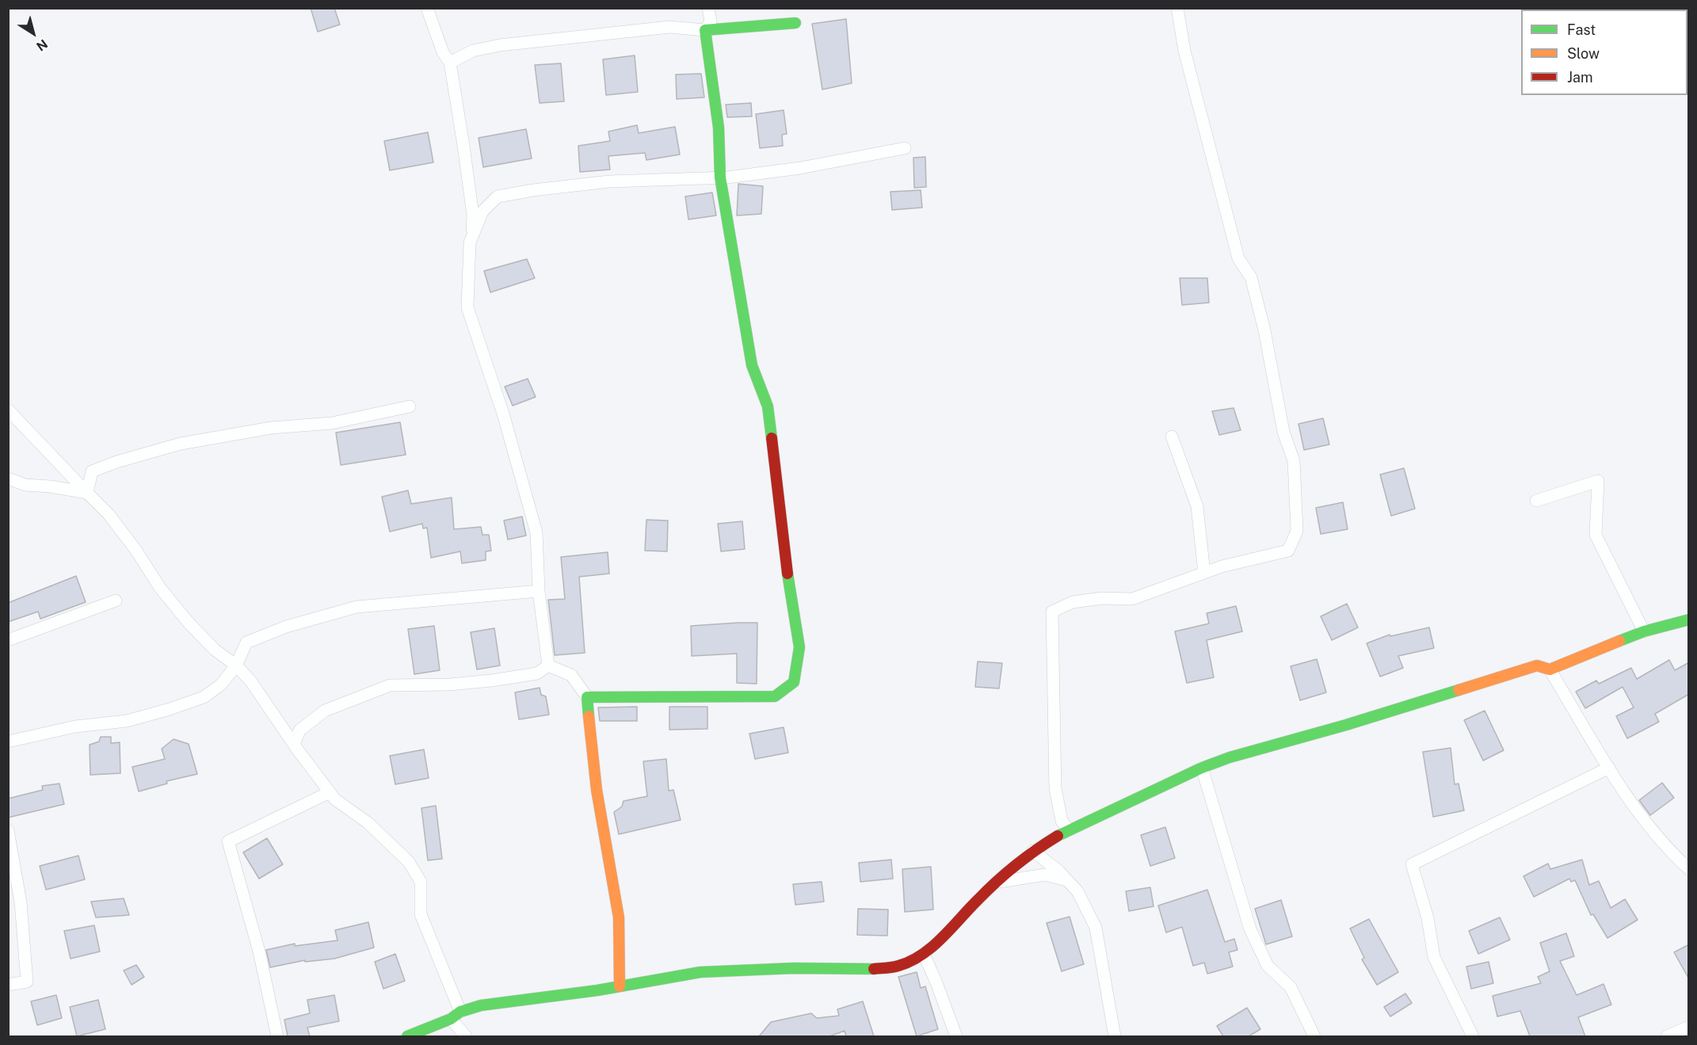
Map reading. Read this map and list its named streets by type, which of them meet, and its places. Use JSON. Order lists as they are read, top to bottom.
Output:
{
  "legend": ["Fast", "Slow", "Jam"],
  "north": "bottom right"
}
